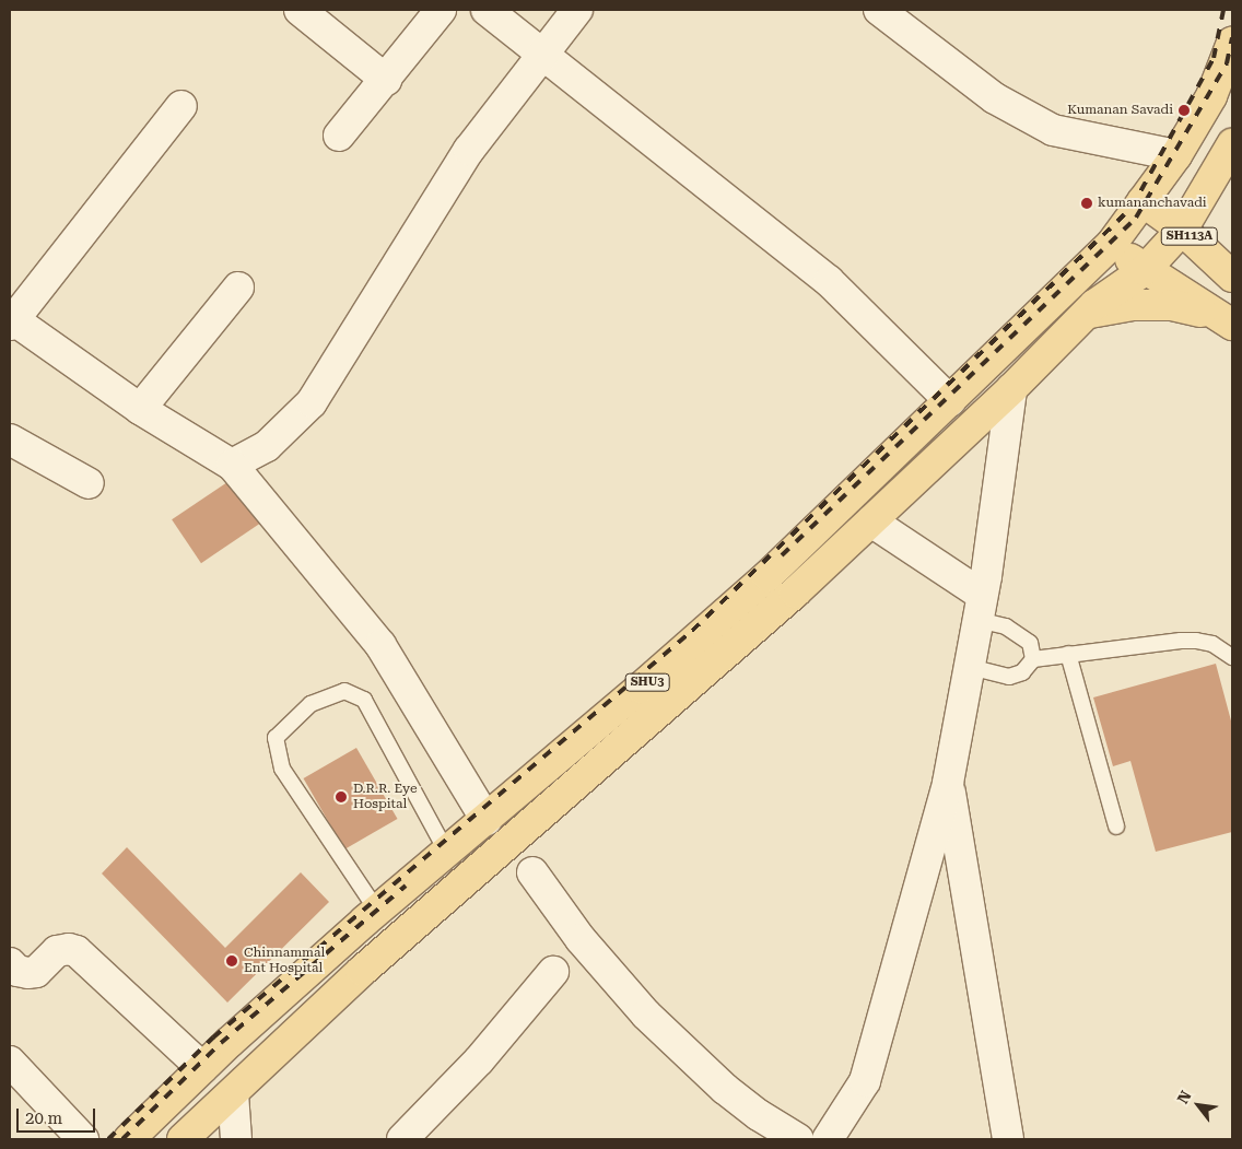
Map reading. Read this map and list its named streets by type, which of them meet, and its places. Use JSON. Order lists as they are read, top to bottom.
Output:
{
  "streets": {
    "main road": ["SH113A", "SHU3"]
  },
  "crossings": [
    ["SH113A", "SHU3"]
  ],
  "places": [
    "Kumanan Savadi",
    "kumananchavadi",
    "D.R.R. Eye Hospital",
    "Chinnammal Ent Hospital"
  ],
  "scale_bar": "20 m",
  "north": "top left"
}
